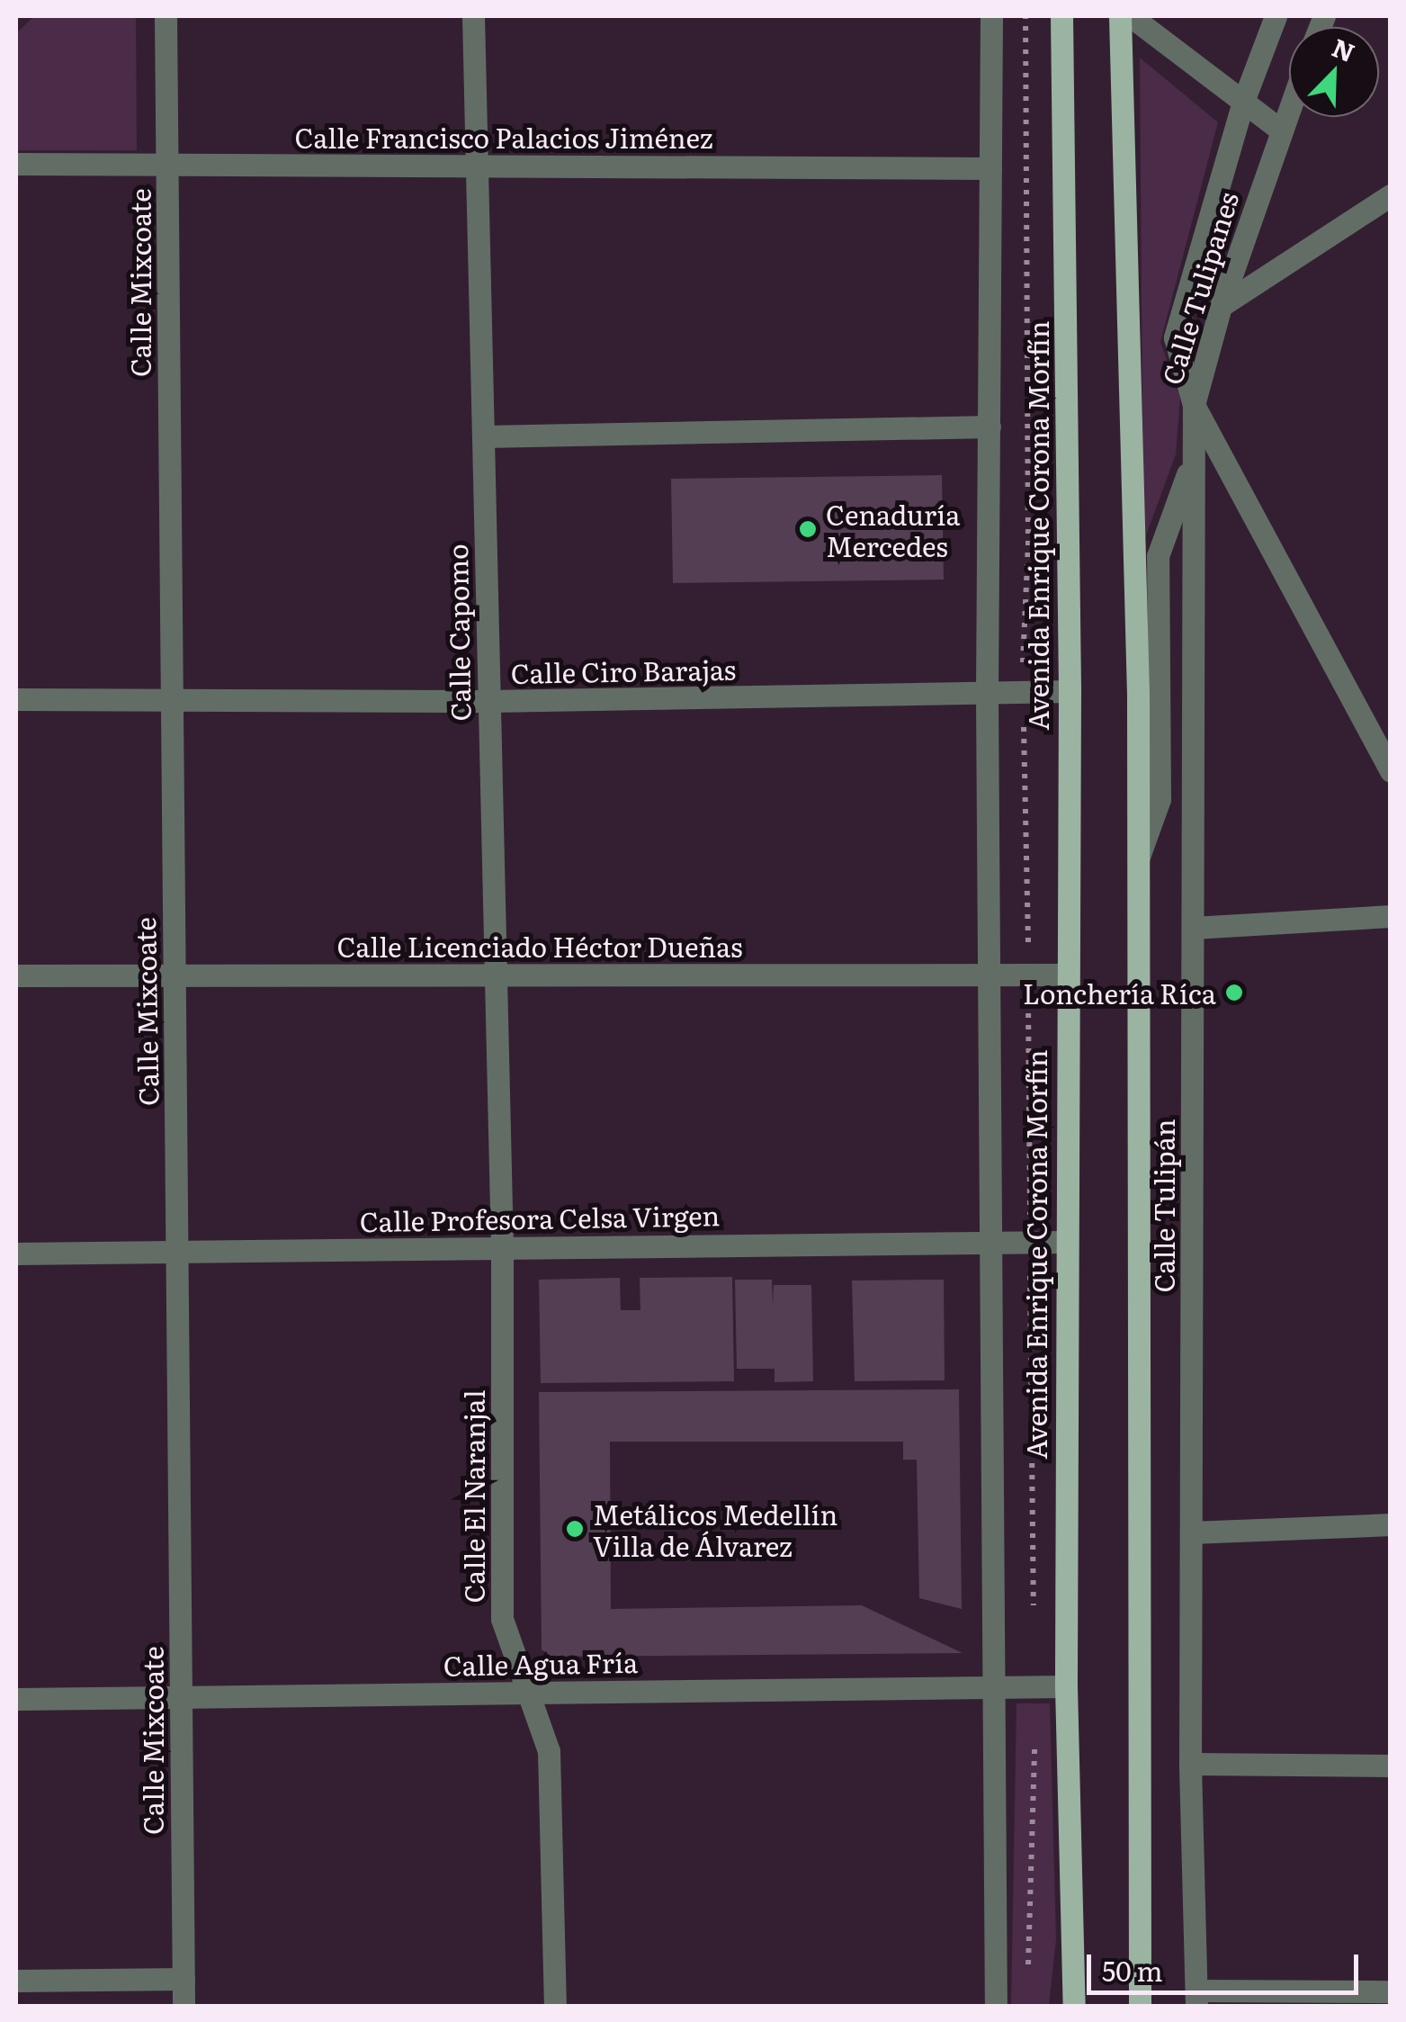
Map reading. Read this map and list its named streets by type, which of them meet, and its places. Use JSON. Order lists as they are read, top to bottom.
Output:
{
  "streets": {
    "main road": ["Avenida Enrique Corona Morfín"],
    "street": [
      "Calle Francisco Palacios Jiménez",
      "Calle Mixcoate",
      "Calle Tulipanes",
      "Calle Capomo",
      "Calle Ciro Barajas",
      "Calle Licenciado Héctor Dueñas",
      "Calle Tulipán",
      "Calle Profesora Celsa Virgen",
      "Calle El Naranjal",
      "Calle Agua Fría"
    ]
  },
  "crossings": [
    ["Calle Francisco Palacios Jiménez", "Calle Mixcoate"],
    ["Calle Francisco Palacios Jiménez", "Avenida Enrique Corona Morfín"],
    ["Calle Francisco Palacios Jiménez", "Calle Capomo"],
    ["Calle Mixcoate", "Calle Ciro Barajas"],
    ["Calle Mixcoate", "Calle Licenciado Héctor Dueñas"],
    ["Calle Mixcoate", "Calle Profesora Celsa Virgen"],
    ["Calle Mixcoate", "Calle Agua Fría"],
    ["Calle Tulipanes", "Calle Tulipán"],
    ["Avenida Enrique Corona Morfín", "Calle Ciro Barajas"],
    ["Avenida Enrique Corona Morfín", "Calle Licenciado Héctor Dueñas"],
    ["Avenida Enrique Corona Morfín", "Calle Profesora Celsa Virgen"],
    ["Avenida Enrique Corona Morfín", "Calle Agua Fría"],
    ["Calle Capomo", "Calle Ciro Barajas"],
    ["Calle Capomo", "Calle Licenciado Héctor Dueñas"],
    ["Calle Capomo", "Calle Profesora Celsa Virgen"],
    ["Calle Capomo", "Calle El Naranjal"],
    ["Calle Profesora Celsa Virgen", "Calle El Naranjal"],
    ["Calle El Naranjal", "Calle Agua Fría"]
  ],
  "places": ["Cenaduría Mercedes", "Lonchería Ríca", "Metálicos Medellín Villa de Álvarez"],
  "scale_bar": "50 m",
  "north": "top right"
}
